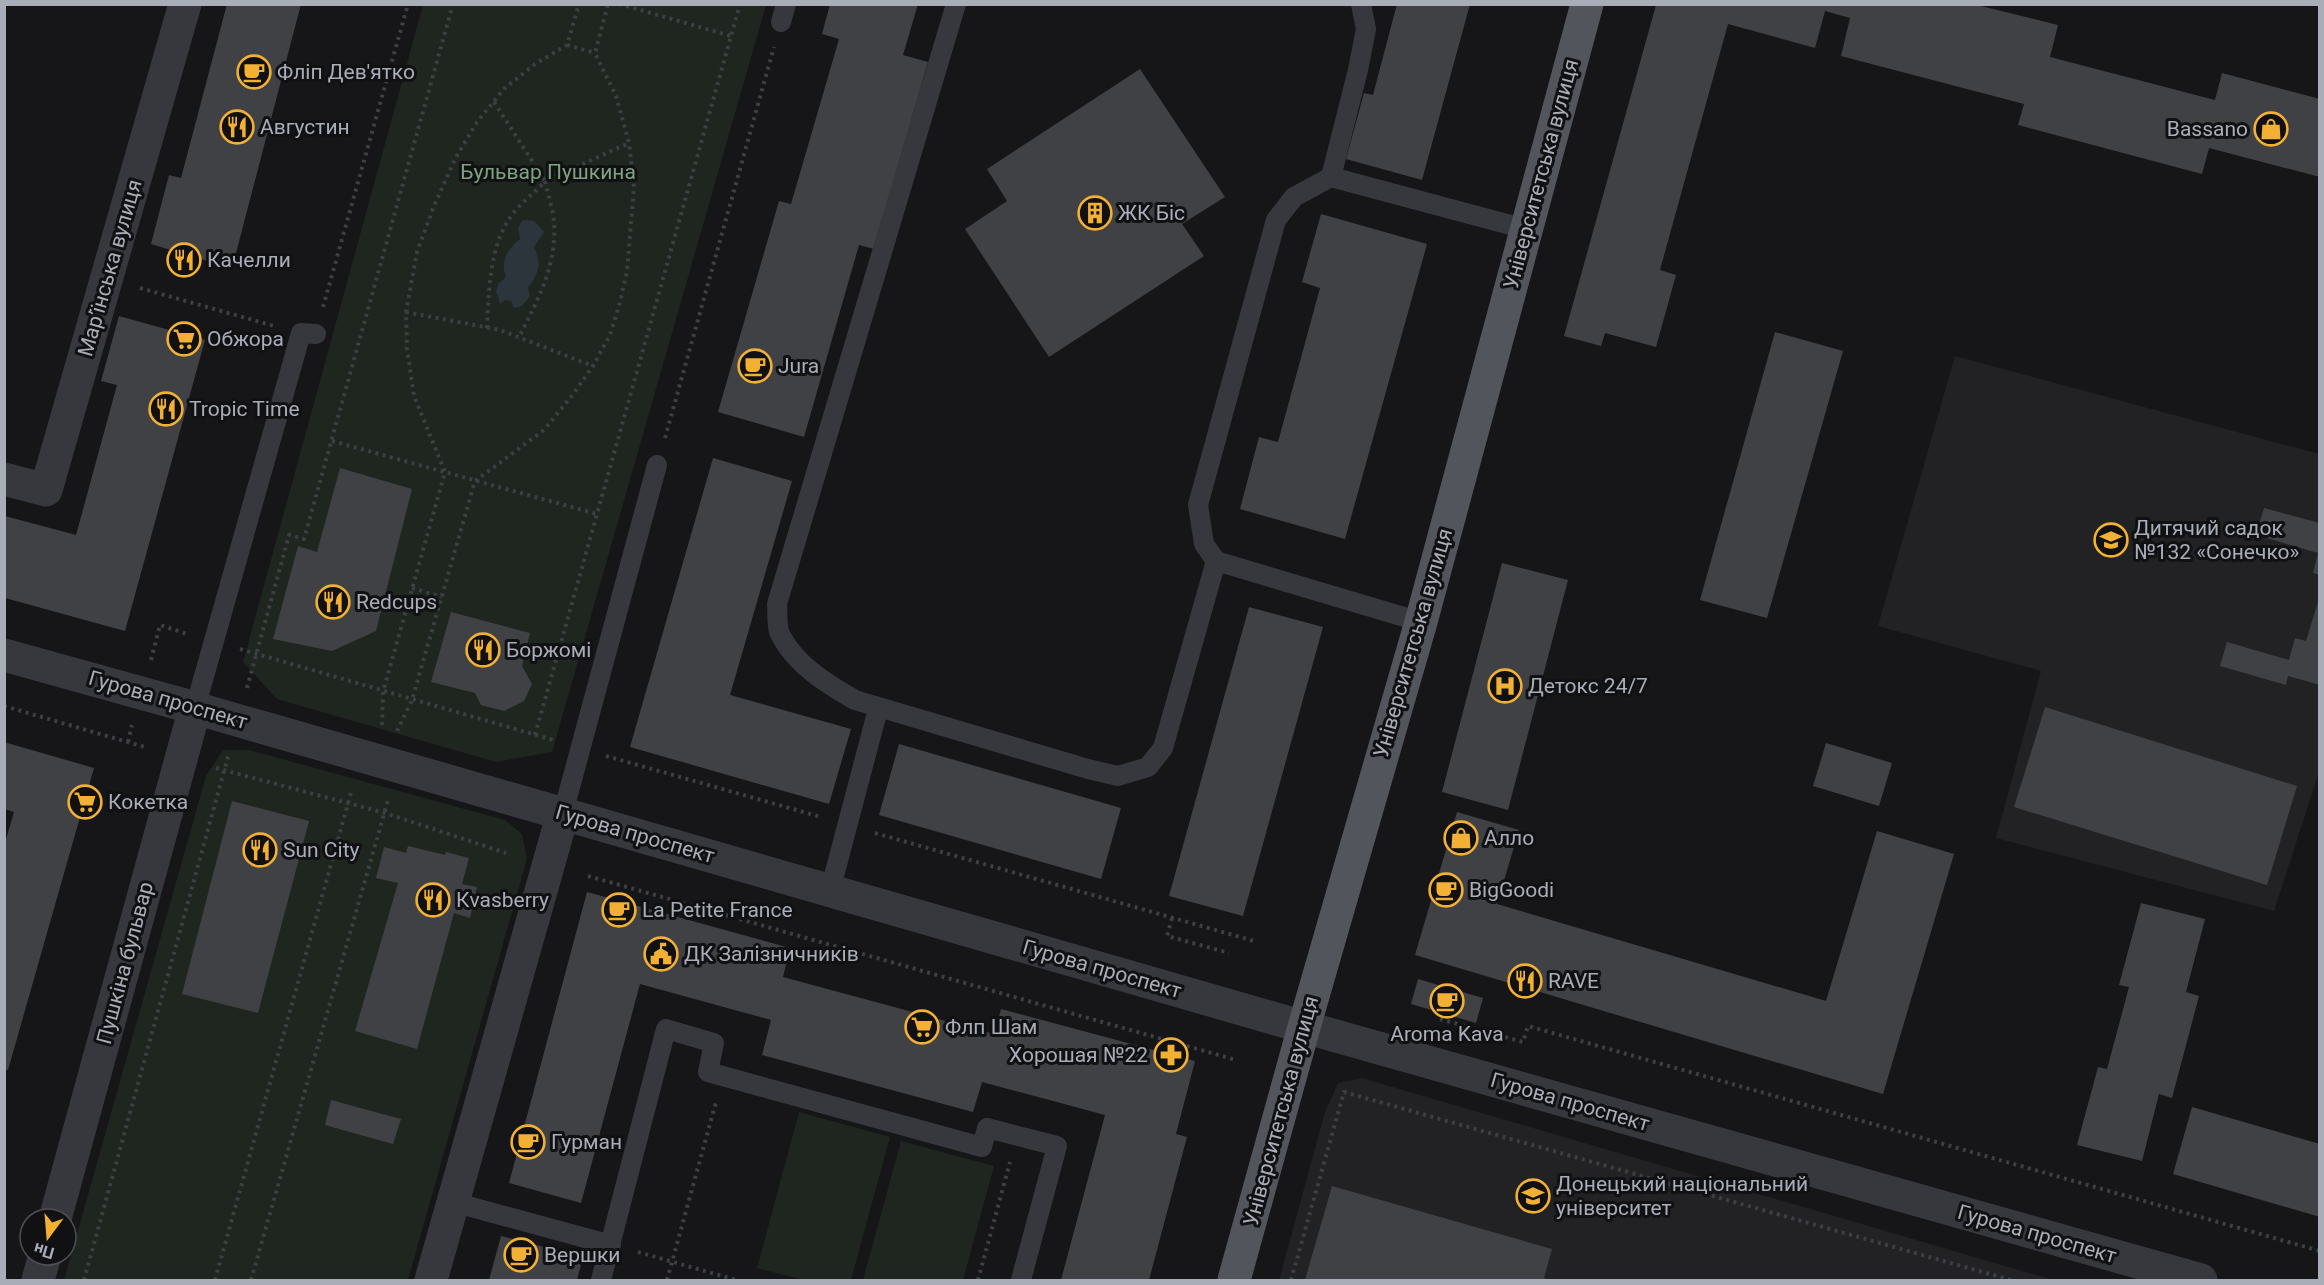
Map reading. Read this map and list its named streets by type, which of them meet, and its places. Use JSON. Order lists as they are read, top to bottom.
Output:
{
  "streets": {
    "main road": ["Університетська вулиця"],
    "street": ["Мар’їнська вулиця", "Гурова проспект", "Пушкіна бульвар"]
  },
  "crossings": [
    ["Університетська вулиця", "Гурова проспект"],
    ["Гурова проспект", "Пушкіна бульвар"]
  ],
  "parks": ["Бульвар Пушкина"],
  "places": {
    "cafe": [
      "Фліп Дев'ятко",
      "Jura",
      "BigGoodi",
      "La Petite France",
      "Aroma Kava",
      "Гурман",
      "Вершки"
    ],
    "restaurant": [
      "Августин",
      "Качелли",
      "Tropic Time",
      "Redcups",
      "Боржомi",
      "Sun City",
      "Кvasberry",
      "RAVE"
    ],
    "shop": ["Bassano", "Алло"],
    "building": ["ЖК Біс"],
    "supermarket": ["Обжора", "Кокетка", "Флп Шам"],
    "school or university": ["Дитячий садок №132 «Сонечко»", "Донецький національний університет"],
    "hospital": ["Детокс 24/7"],
    "public building": ["ДК Залізничників"],
    "pharmacy": ["Хорошая №22"]
  },
  "north": "bottom"
}
